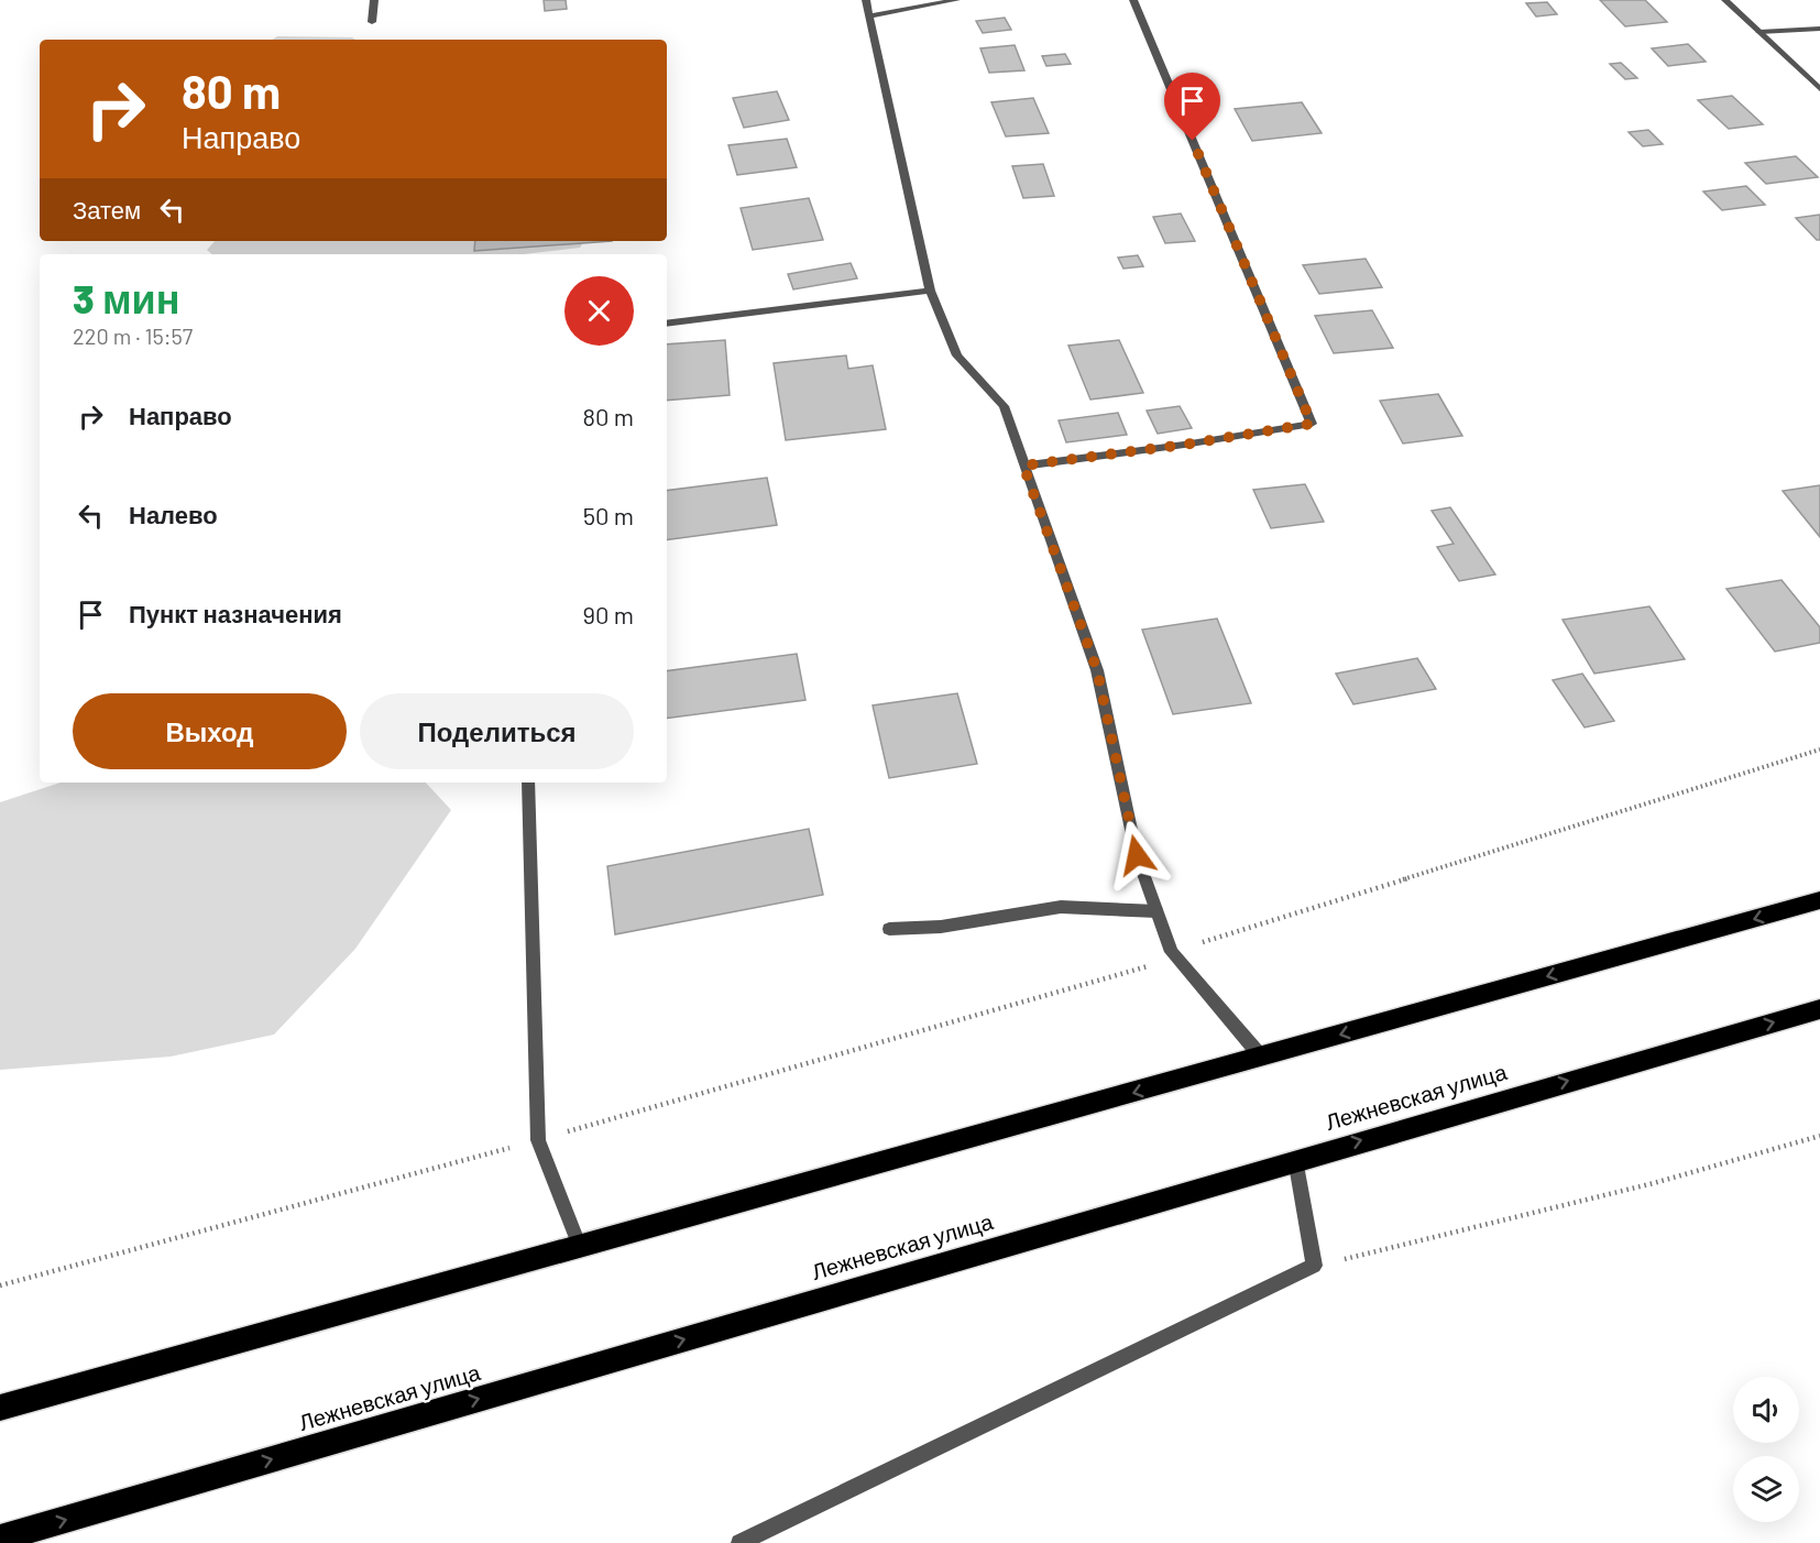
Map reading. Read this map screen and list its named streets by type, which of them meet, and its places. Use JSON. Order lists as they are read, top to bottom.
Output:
{
  "streets": {
    "highway": ["Лежневская улица"]
  },
  "page": {
    "turn": ["80 m", "Направо"],
    "then": "Затем",
    "heading": ["3 мин", "220 m · 15:57"],
    "list": [
      {
        "name": "Направо",
        "value": "80 m"
      },
      {
        "name": "Налево",
        "value": "50 m"
      },
      {
        "name": "Пункт назначения",
        "value": "90 m"
      }
    ],
    "buttons": ["Выход", "Поделиться"]
  }
}
